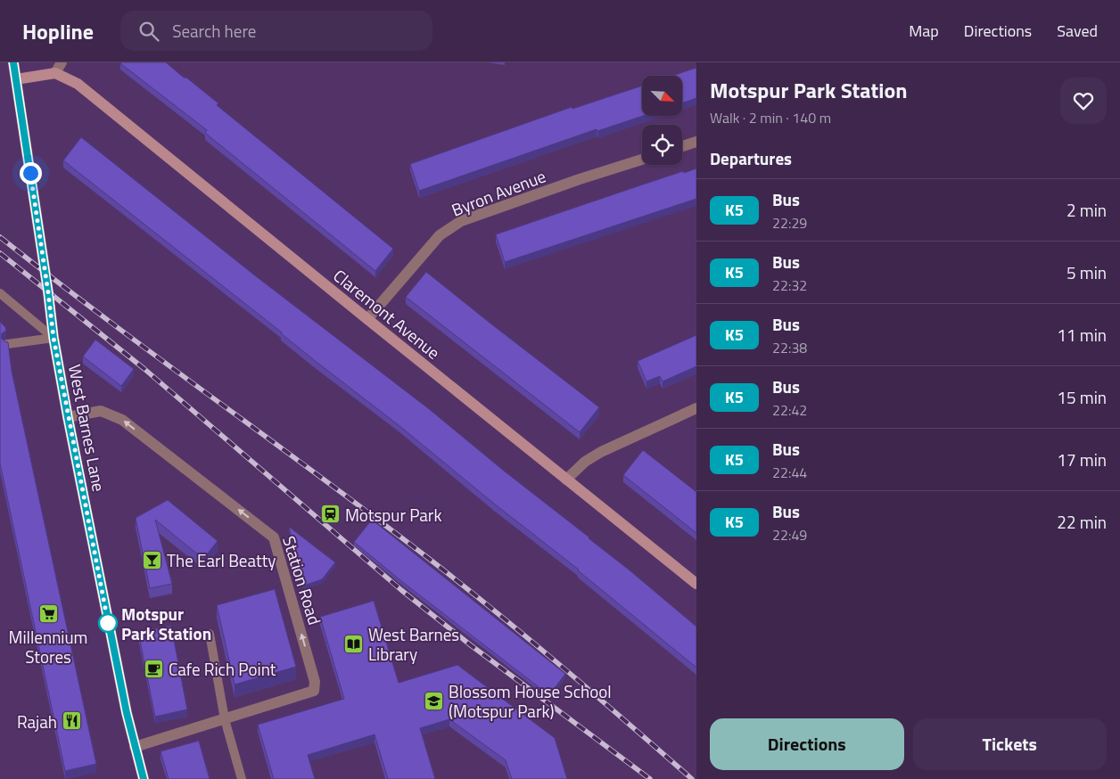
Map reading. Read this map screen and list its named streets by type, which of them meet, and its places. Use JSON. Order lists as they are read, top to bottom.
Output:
{
  "streets": {
    "street": [
      "Byron Avenue",
      "Claremont Avenue",
      "West Barnes Lane",
      "Station Road"
    ]
  },
  "crossings": [
    ["Byron Avenue", "Claremont Avenue"],
    ["West Barnes Lane", "Station Road"]
  ],
  "places": {
    "station": ["Motspur Park"],
    "bar": ["The Earl Beatty"],
    "supermarket": ["Millennium Stores"],
    "other": ["Motspur Park Station"],
    "library": ["West Barnes Library"],
    "cafe": ["Cafe Rich Point"],
    "school or university": ["Blossom House School (Motspur Park)"],
    "restaurant": ["Rajah"]
  },
  "lines": ["bus line K5"],
  "north": "bottom right",
  "page": {
    "header": "Hopline",
    "search": "Search here",
    "nav": ["Map", "Directions", "Saved"],
    "heading": [
      ["Motspur Park Station", "Walk · 2 min · 140 m"],
      "Departures"
    ],
    "list": [
      {
        "mark": "K5",
        "name": "Bus",
        "note": "22:29",
        "value": "2 min"
      },
      {
        "mark": "K5",
        "name": "Bus",
        "note": "22:32",
        "value": "5 min"
      },
      {
        "mark": "K5",
        "name": "Bus",
        "note": "22:38",
        "value": "11 min"
      },
      {
        "mark": "K5",
        "name": "Bus",
        "note": "22:42",
        "value": "15 min"
      },
      {
        "mark": "K5",
        "name": "Bus",
        "note": "22:44",
        "value": "17 min"
      },
      {
        "mark": "K5",
        "name": "Bus",
        "note": "22:49",
        "value": "22 min"
      }
    ],
    "buttons": ["Directions", "Tickets"]
  }
}
